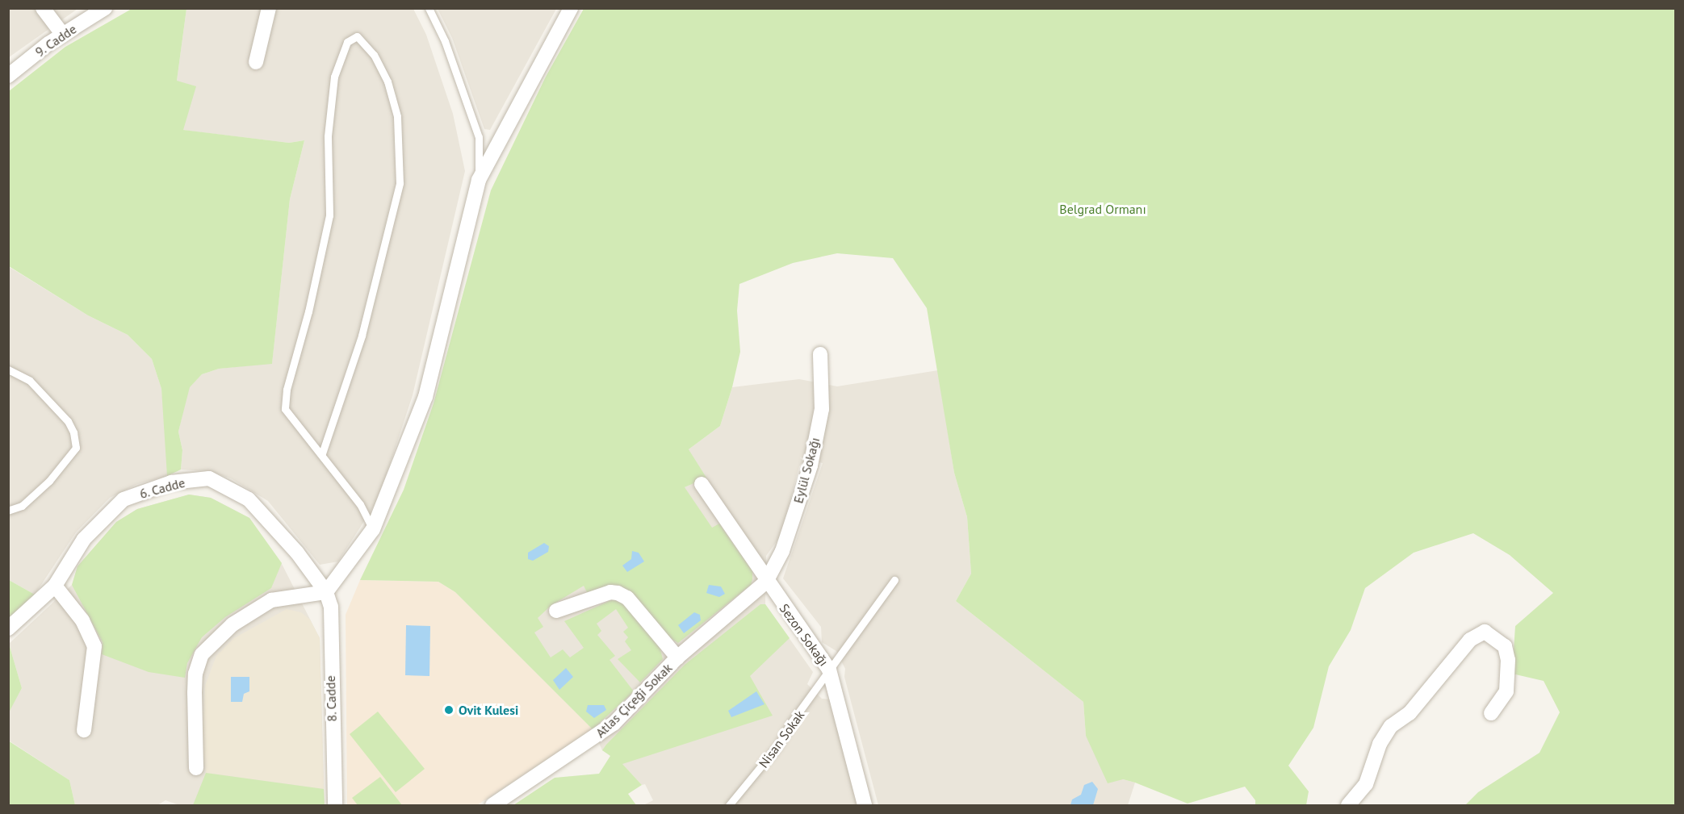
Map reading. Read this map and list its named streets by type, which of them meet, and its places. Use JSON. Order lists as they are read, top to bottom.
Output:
{
  "streets": {
    "street": [
      "9. Cadde",
      "Eylül Sokağı",
      "6. Cadde",
      "Sezon Sokağı",
      "8. Cadde",
      "Atlas Çiçeği Sokak"
    ],
    "lane": ["Nisan Sokak"]
  },
  "crossings": [
    ["Eylül Sokağı", "Sezon Sokağı"],
    ["Eylül Sokağı", "Atlas Çiçeği Sokak"],
    ["6. Cadde", "8. Cadde"],
    ["Sezon Sokağı", "Atlas Çiçeği Sokak"],
    ["Sezon Sokağı", "Nisan Sokak"]
  ],
  "parks": ["Belgrad Ormanı"],
  "places": ["Ovit Kulesi"]
}
